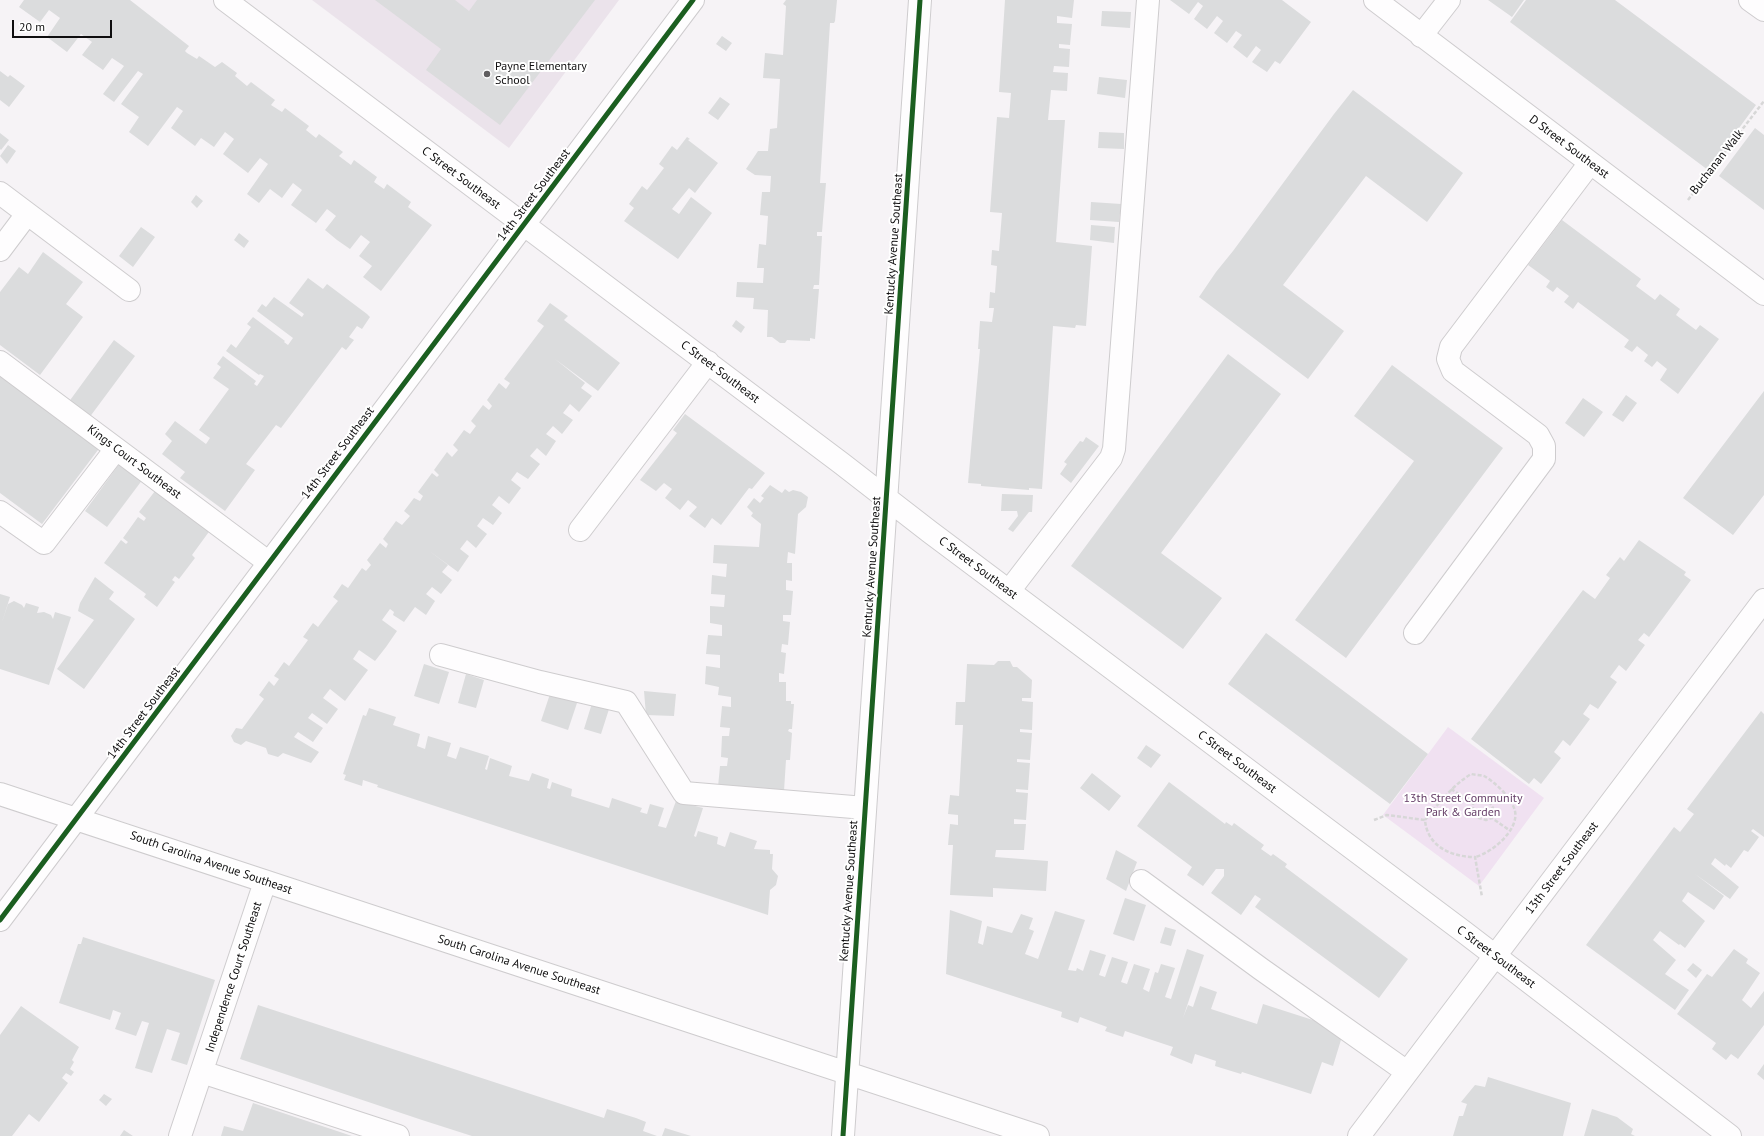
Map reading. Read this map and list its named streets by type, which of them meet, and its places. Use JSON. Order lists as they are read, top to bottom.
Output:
{
  "streets": {
    "street": [
      "D Street Southeast",
      "C Street Southeast",
      "14th Street Southeast",
      "Kentucky Avenue Southeast",
      "Kings Court Southeast",
      "South Carolina Avenue Southeast",
      "13th Street Southeast",
      "Independence Court Southeast"
    ],
    "path": ["Buchanan Walk"]
  },
  "crossings": [
    ["D Street Southeast", "Buchanan Walk"],
    ["C Street Southeast", "14th Street Southeast"],
    ["C Street Southeast", "Kentucky Avenue Southeast"],
    ["C Street Southeast", "13th Street Southeast"],
    ["14th Street Southeast", "Kings Court Southeast"],
    ["14th Street Southeast", "South Carolina Avenue Southeast"],
    ["Kentucky Avenue Southeast", "South Carolina Avenue Southeast"],
    ["South Carolina Avenue Southeast", "Independence Court Southeast"]
  ],
  "parks": ["13th Street Community Park & Garden"],
  "places": ["Payne Elementary School"],
  "scale_bar": "20 m"
}
